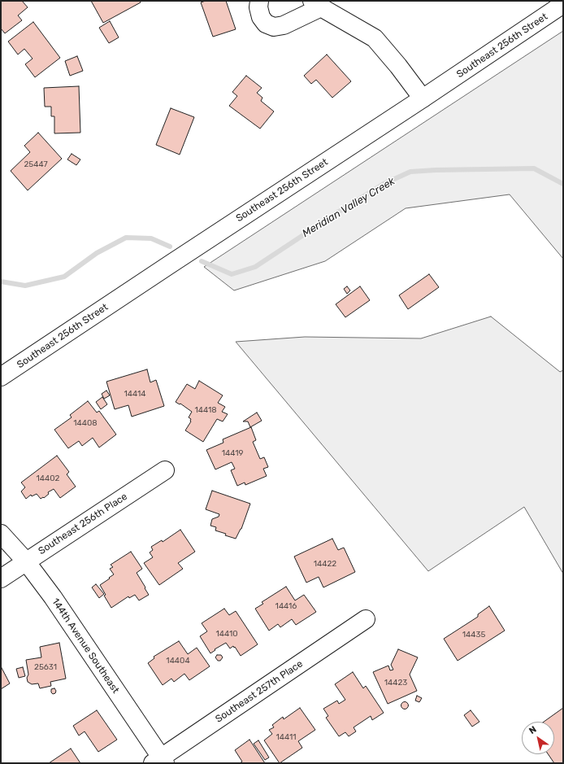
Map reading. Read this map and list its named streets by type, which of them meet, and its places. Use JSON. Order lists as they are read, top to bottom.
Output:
{
  "streets": {
    "street": [
      "Southeast 256th Street",
      "Southeast 256th Place",
      "144th Avenue Southeast",
      "Southeast 257th Place"
    ]
  },
  "crossings": [
    ["Southeast 256th Place", "144th Avenue Southeast"],
    ["144th Avenue Southeast", "Southeast 257th Place"]
  ],
  "water": ["Meridian Valley Creek"],
  "house_numbers": [
    "25447",
    "14414",
    "14418",
    "14408",
    "14419",
    "14402",
    "14422",
    "14416",
    "14410",
    "14435",
    "14404",
    "25631",
    "14423",
    "14411"
  ],
  "north": "top left"
}
